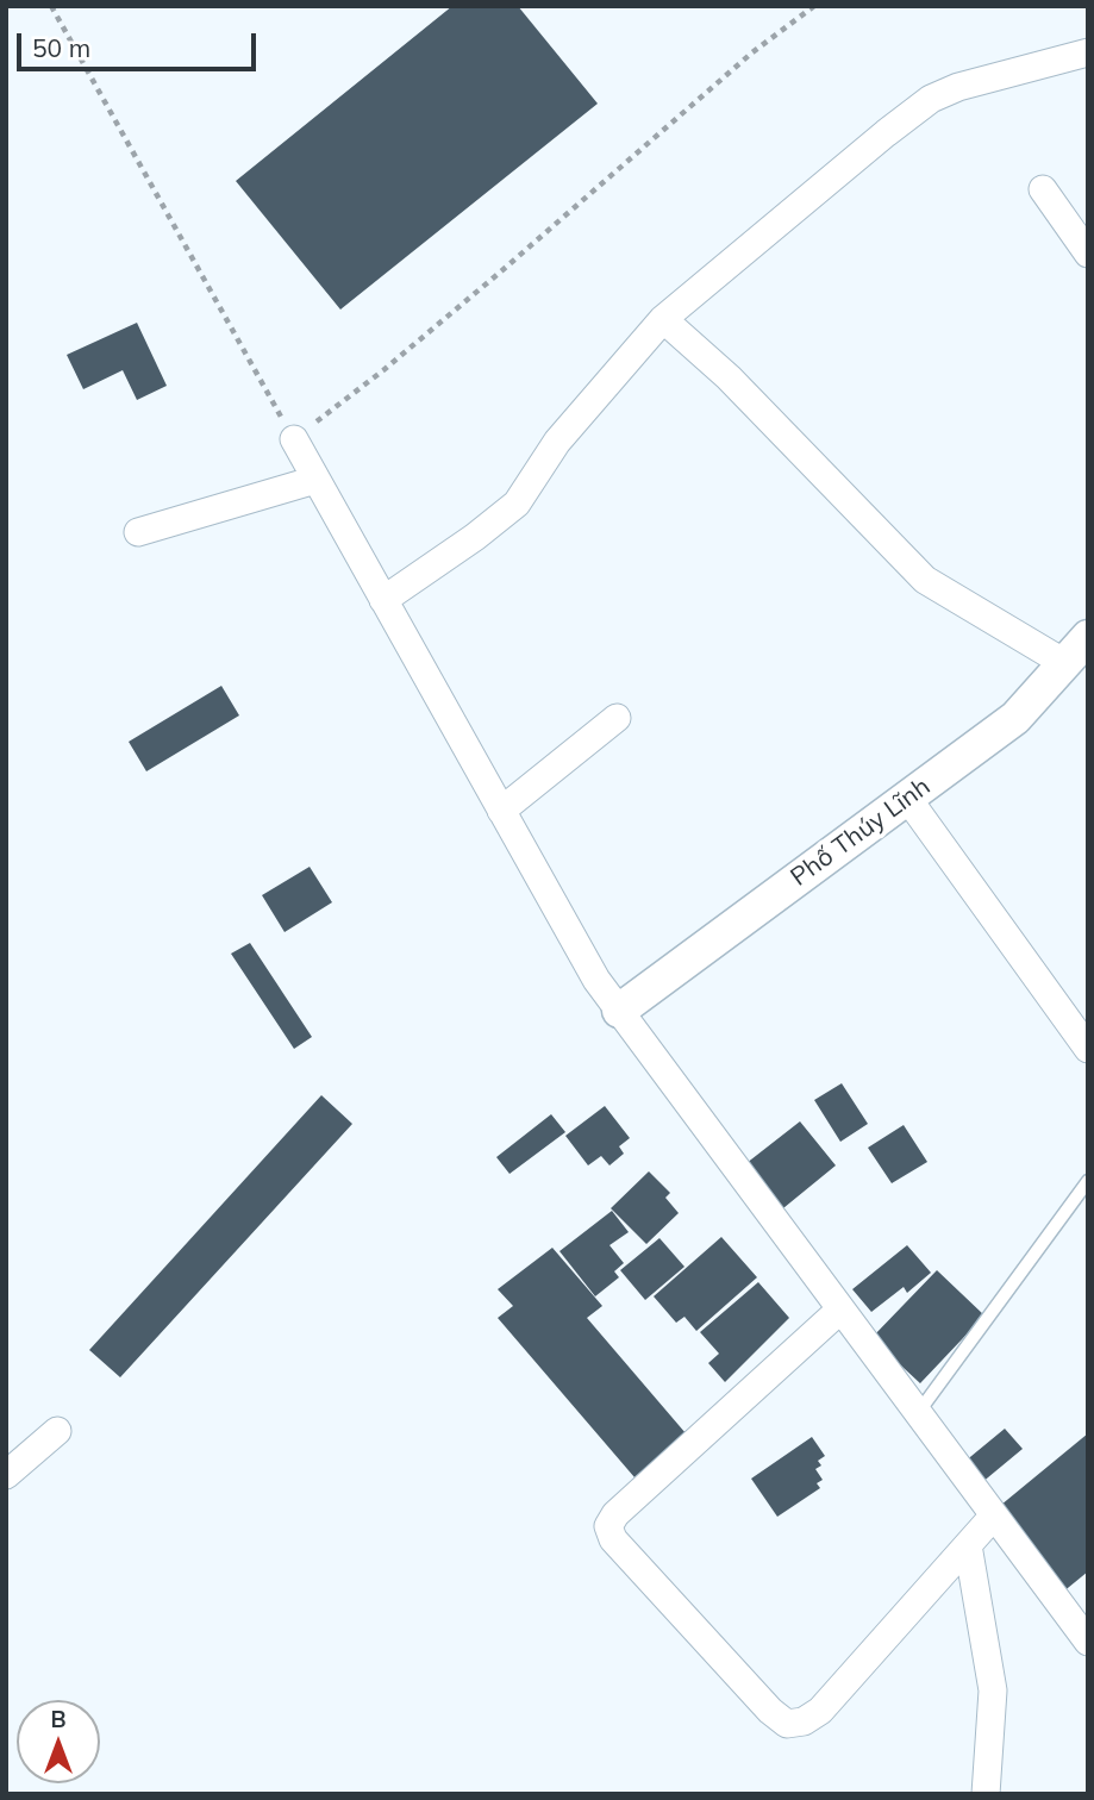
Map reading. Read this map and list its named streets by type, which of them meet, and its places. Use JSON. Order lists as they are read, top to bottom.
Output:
{
  "streets": {
    "street": ["Phố Thúy Lĩnh"]
  },
  "scale_bar": "50 m",
  "north": "top"
}
